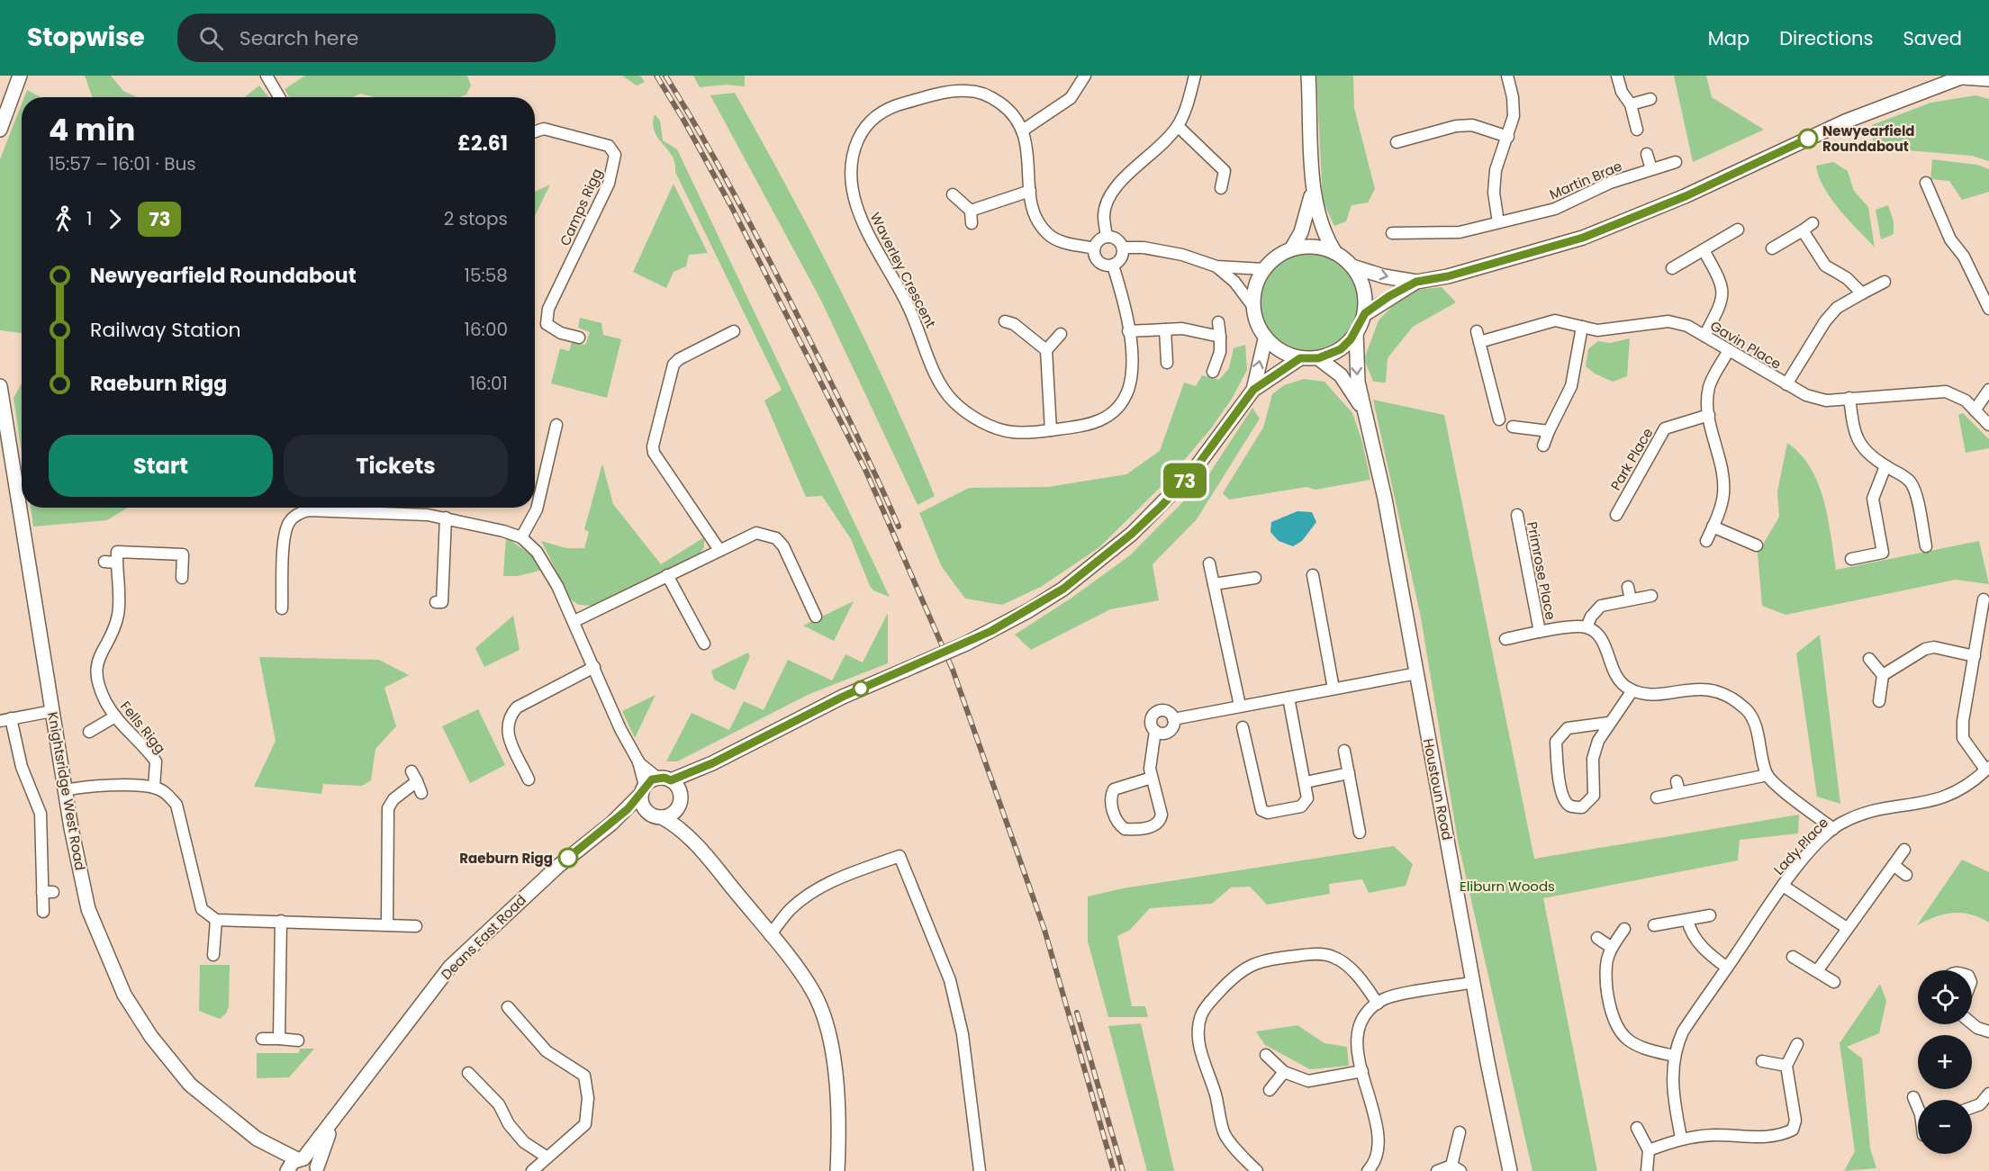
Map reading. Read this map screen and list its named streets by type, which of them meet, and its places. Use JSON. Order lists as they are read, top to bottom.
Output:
{
  "streets": {
    "street": [
      "Martin Brae",
      "Camps Rigg",
      "Waverley Crescent",
      "Gavin Place",
      "Park Place",
      "Primrose Place",
      "Fells Rigg",
      "Houstoun Road",
      "Knightsridge West Road",
      "Lady Place",
      "Deans East Road"
    ]
  },
  "crossings": [
    ["Knightsridge West Road", "Deans East Road"]
  ],
  "parks": ["Eliburn Woods"],
  "places": ["Newyearfield Roundabout", "Raeburn Rigg"],
  "lines": ["bus line 73"],
  "page": {
    "header": "Stopwise",
    "search": "Search here",
    "nav": ["Map", "Directions", "Saved"],
    "on_map": "73",
    "heading": ["4 min", "15:57 – 16:01 · Bus", "£2.61"],
    "legs": ["1", "73", "2 stops"],
    "list": [
      {
        "name": "Newyearfield Roundabout",
        "value": "15:58"
      },
      {
        "name": "Railway Station",
        "value": "16:00"
      },
      {
        "name": "Raeburn Rigg",
        "value": "16:01"
      }
    ],
    "buttons": ["Start", "Tickets"],
    "map_buttons": ["+", "−"]
  }
}
